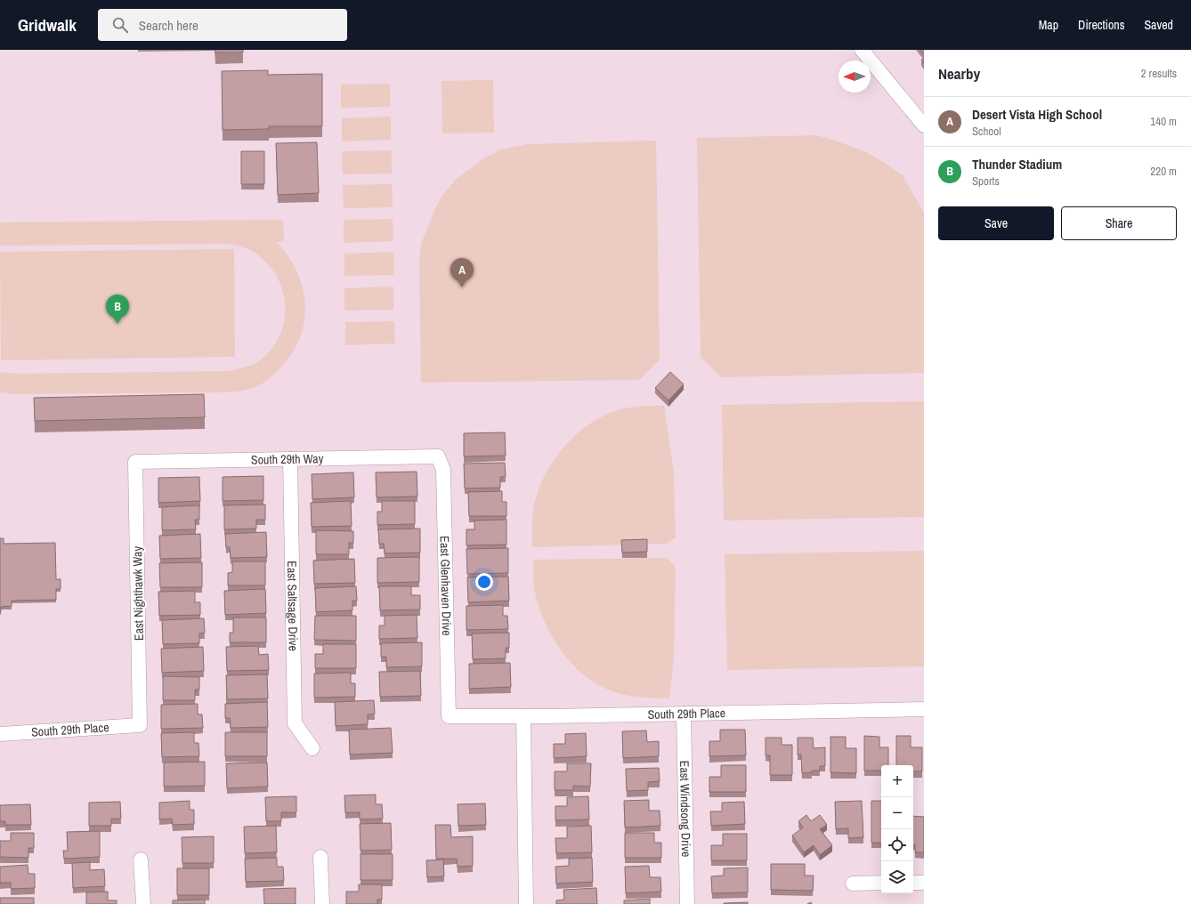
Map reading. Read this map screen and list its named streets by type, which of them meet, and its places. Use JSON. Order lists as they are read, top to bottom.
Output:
{
  "streets": {
    "street": [
      "South 29th Way",
      "East Glenhaven Drive",
      "East Nighthawk Way",
      "East Saltsage Drive",
      "South 29th Place",
      "East Windsong Drive"
    ]
  },
  "crossings": [
    ["South 29th Way", "East Glenhaven Drive"],
    ["South 29th Way", "East Nighthawk Way"],
    ["South 29th Way", "East Saltsage Drive"],
    ["East Glenhaven Drive", "South 29th Place"],
    ["East Nighthawk Way", "South 29th Place"],
    ["South 29th Place", "East Windsong Drive"]
  ],
  "north": "left",
  "page": {
    "header": "Gridwalk",
    "search": "Search here",
    "nav": ["Map", "Directions", "Saved"],
    "heading": ["Nearby", "2 results"],
    "list": [
      {
        "mark": "A",
        "name": "Desert Vista High School",
        "note": "School",
        "value": "140 m"
      },
      {
        "mark": "B",
        "name": "Thunder Stadium",
        "note": "Sports",
        "value": "220 m"
      }
    ],
    "buttons": ["Save", "Share"],
    "pins": ["A", "B"],
    "map_buttons": ["+", "−"]
  }
}
